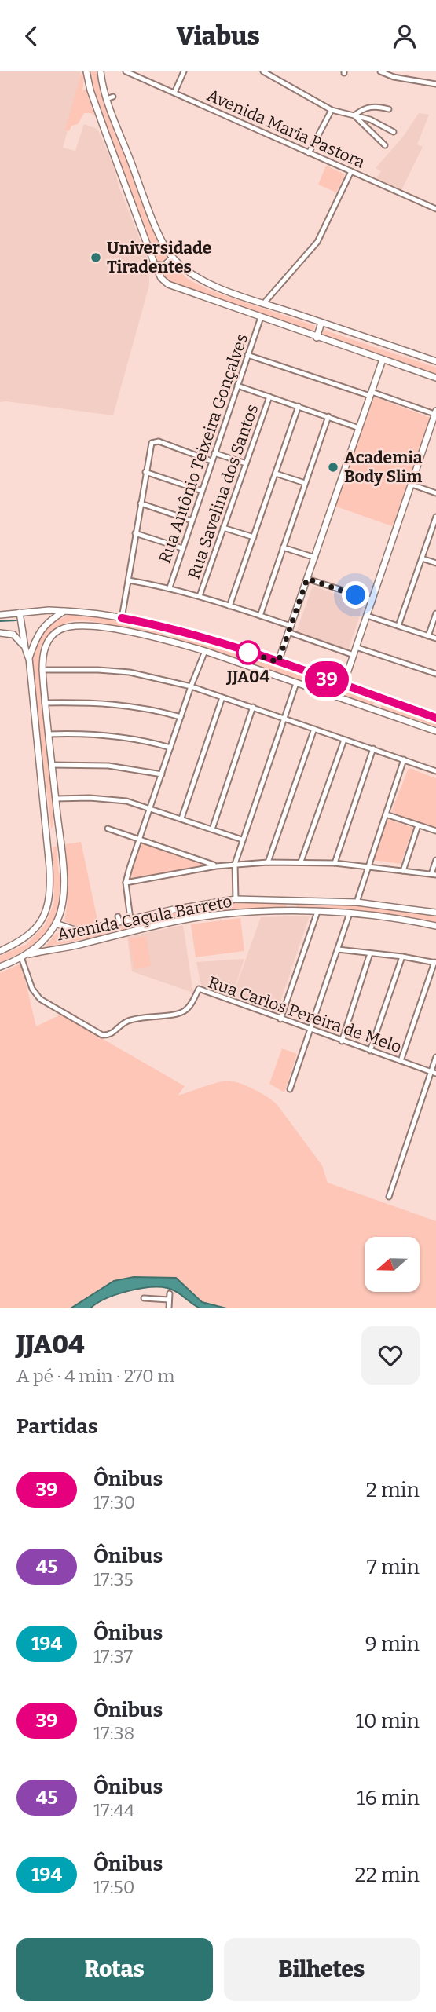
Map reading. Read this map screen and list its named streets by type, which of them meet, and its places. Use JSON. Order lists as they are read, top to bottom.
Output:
{
  "streets": {
    "main road": ["Avenida Caçula Barreto"],
    "street": [
      "Avenida Maria Pastora",
      "Rua Antônio Teixeira Gonçalves",
      "Rua Savelina dos Santos",
      "Rua Carlos Pereira de Melo"
    ]
  },
  "crossings": [
    ["Avenida Caçula Barreto", "Rua Carlos Pereira de Melo"]
  ],
  "places": ["Universidade Tiradentes", "Academia Body Slim", "JJA04"],
  "lines": ["bus line 39"],
  "north": "left",
  "page": {
    "header": "Viabus",
    "on_map": "39",
    "heading": [
      ["JJA04", "A pé · 4 min · 270 m"],
      "Partidas"
    ],
    "list": [
      {
        "mark": "39",
        "name": "Ônibus",
        "note": "17:30",
        "value": "2 min"
      },
      {
        "mark": "45",
        "name": "Ônibus",
        "note": "17:35",
        "value": "7 min"
      },
      {
        "mark": "194",
        "name": "Ônibus",
        "note": "17:37",
        "value": "9 min"
      },
      {
        "mark": "39",
        "name": "Ônibus",
        "note": "17:38",
        "value": "10 min"
      },
      {
        "mark": "45",
        "name": "Ônibus",
        "note": "17:44",
        "value": "16 min"
      },
      {
        "mark": "194",
        "name": "Ônibus",
        "note": "17:50",
        "value": "22 min"
      }
    ],
    "buttons": ["Rotas", "Bilhetes"]
  }
}
